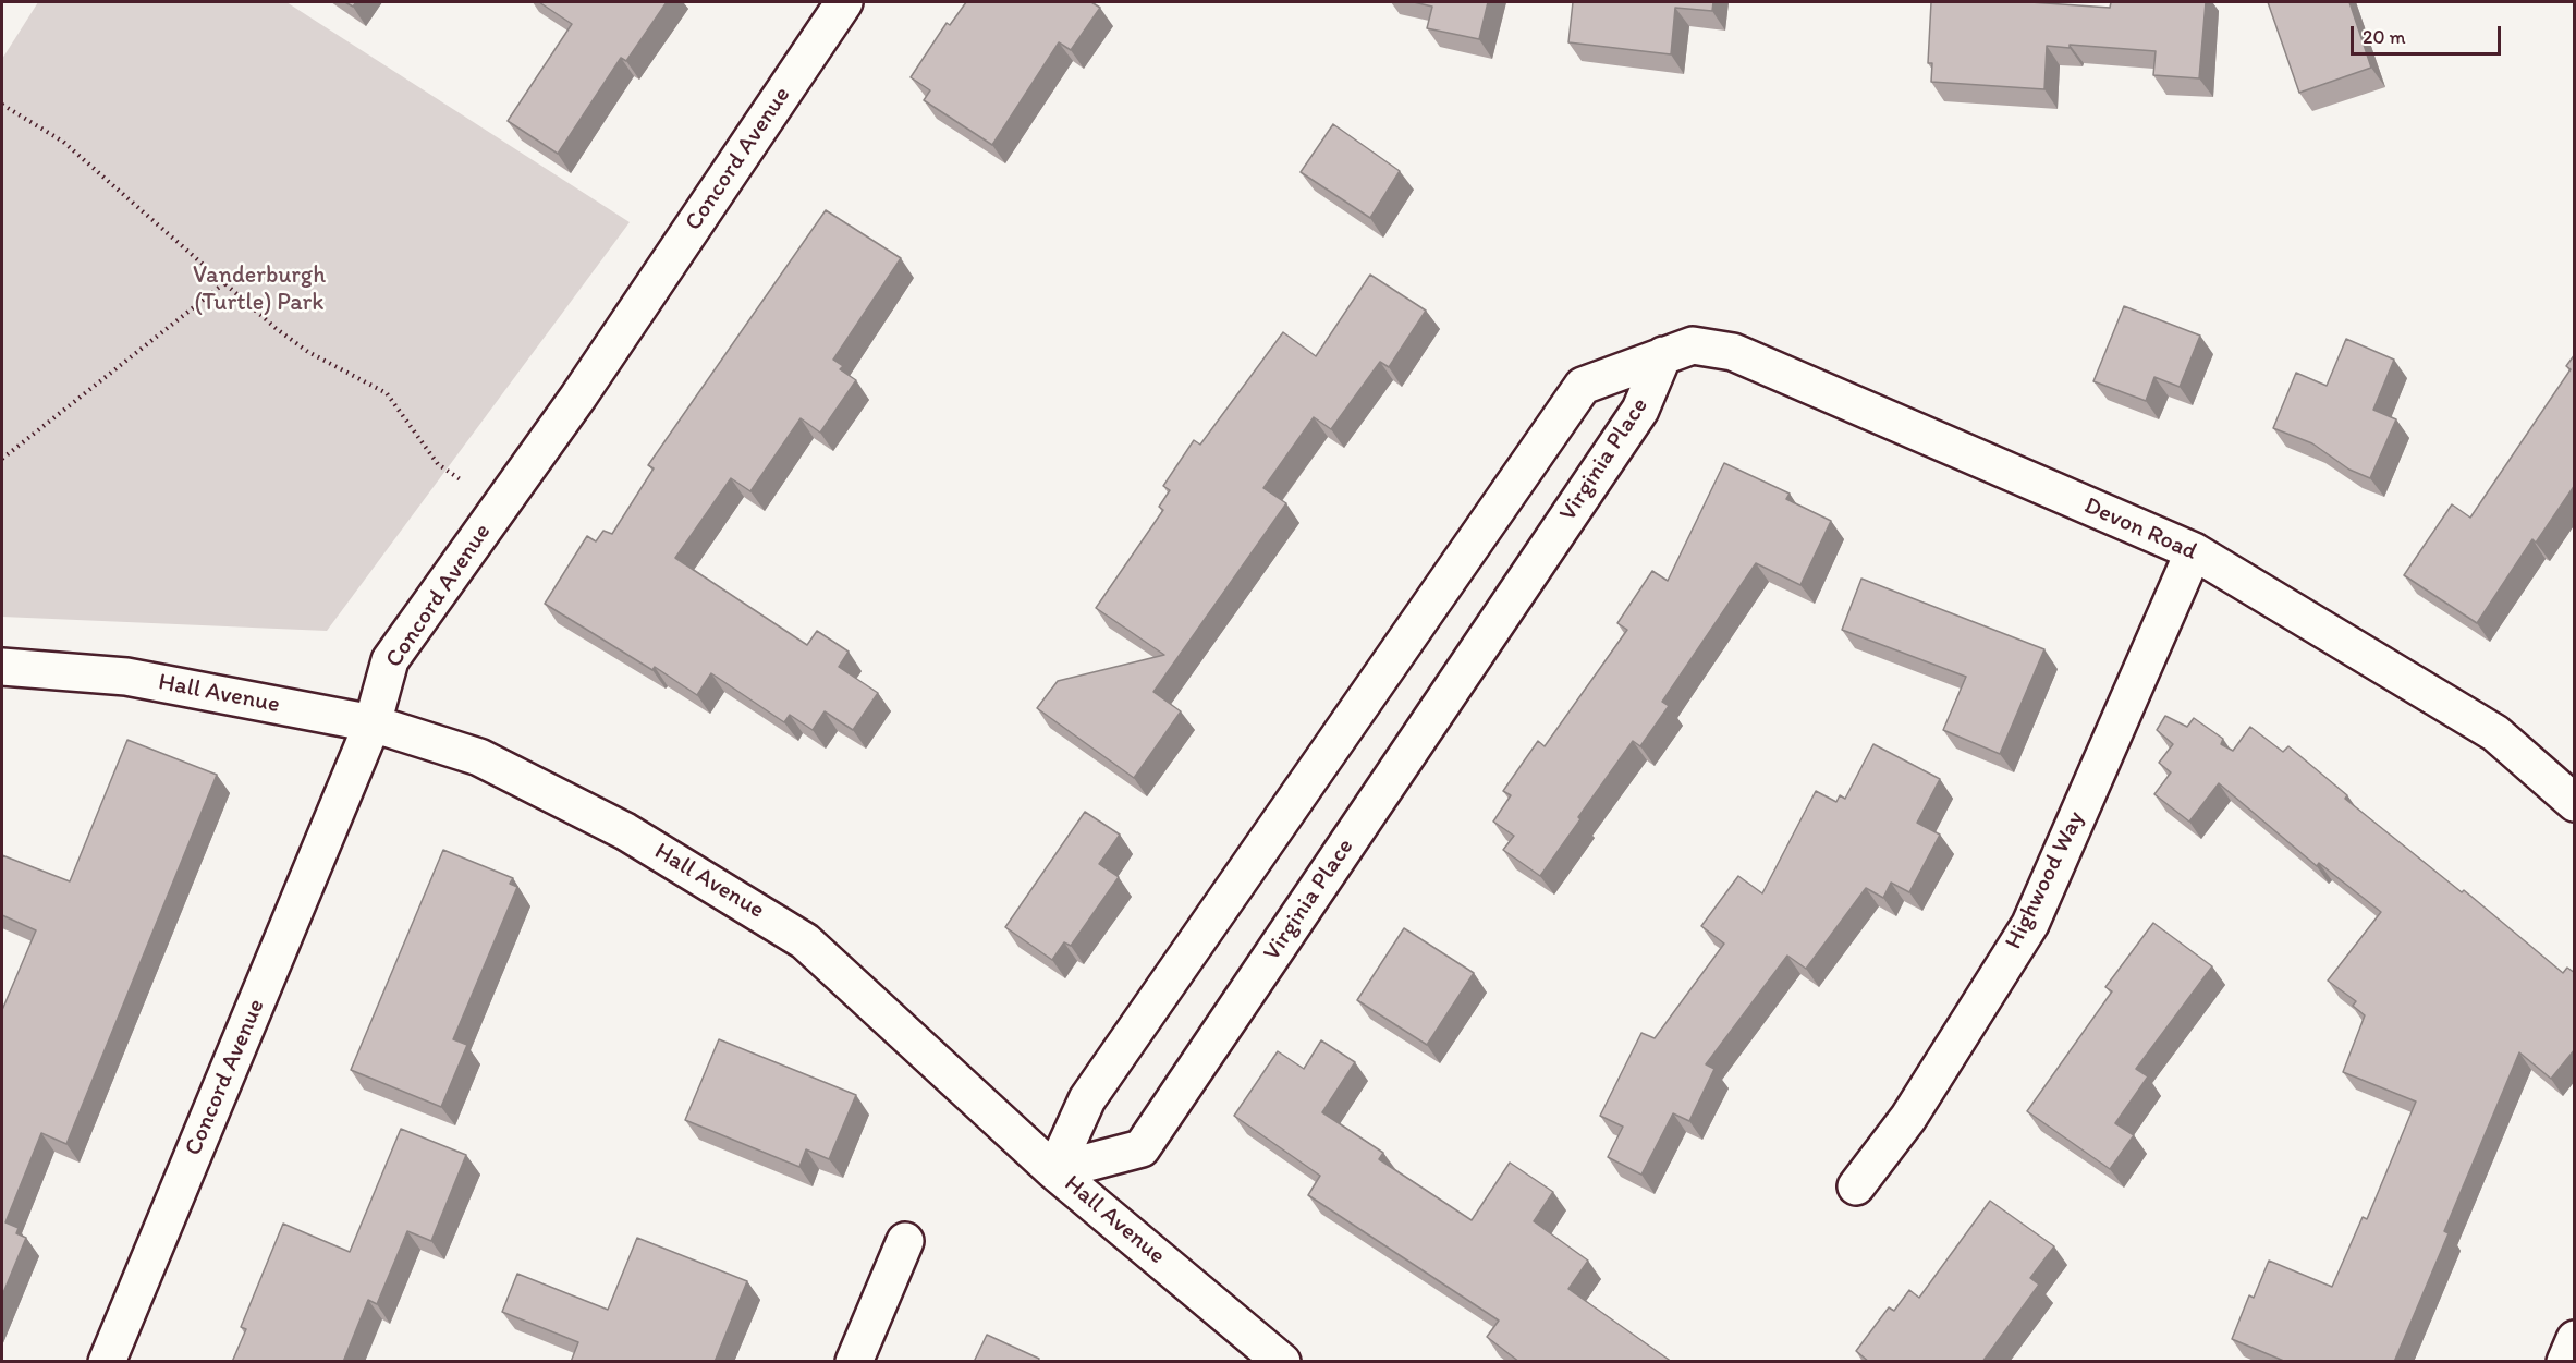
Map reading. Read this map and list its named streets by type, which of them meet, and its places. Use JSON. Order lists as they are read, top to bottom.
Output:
{
  "streets": {
    "street": [
      "Concord Avenue",
      "Virginia Place",
      "Devon Road",
      "Hall Avenue",
      "Highwood Way"
    ]
  },
  "crossings": [
    ["Concord Avenue", "Hall Avenue"],
    ["Virginia Place", "Devon Road"],
    ["Virginia Place", "Hall Avenue"],
    ["Devon Road", "Highwood Way"]
  ],
  "parks": ["Vanderburgh (Turtle) Park"],
  "scale_bar": "20 m"
}
